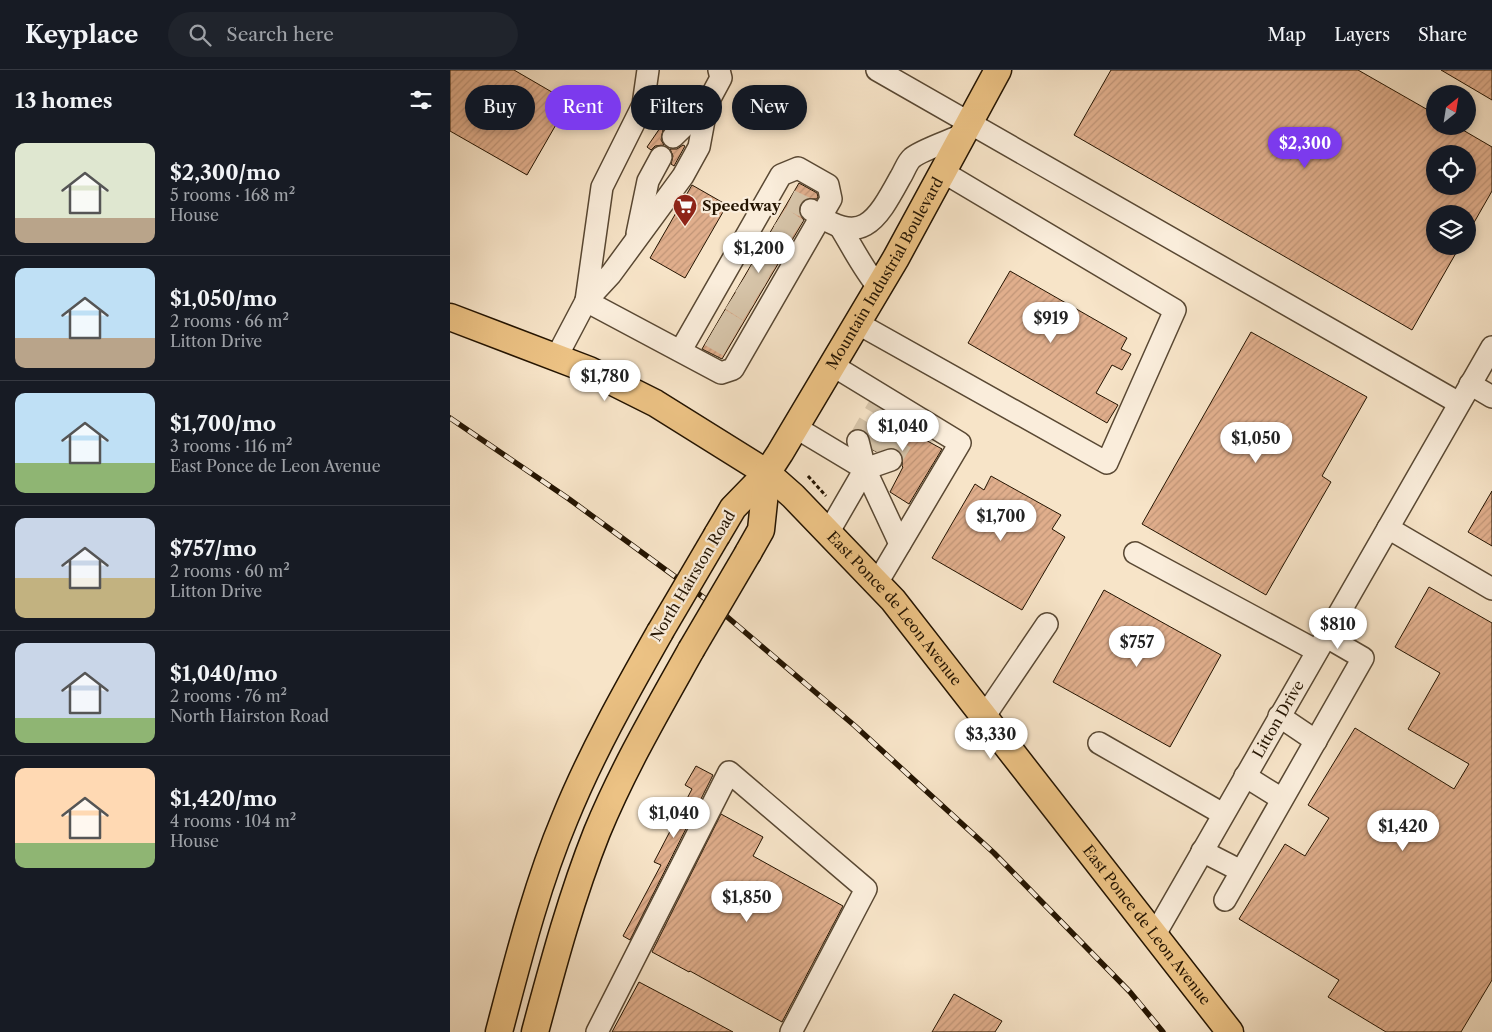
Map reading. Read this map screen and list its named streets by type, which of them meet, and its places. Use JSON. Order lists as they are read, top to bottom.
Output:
{
  "streets": {
    "main road": ["Mountain Industrial Boulevard", "North Hairston Road", "East Ponce de Leon Avenue"],
    "street": ["Litton Drive"]
  },
  "crossings": [
    ["Mountain Industrial Boulevard", "North Hairston Road"],
    ["Mountain Industrial Boulevard", "East Ponce de Leon Avenue"],
    ["North Hairston Road", "East Ponce de Leon Avenue"],
    ["East Ponce de Leon Avenue", "Litton Drive"]
  ],
  "places": {
    "supermarket": ["Speedway"]
  },
  "north": "top right",
  "page": {
    "header": "Keyplace",
    "search": "Search here",
    "nav": ["Map", "Layers", "Share"],
    "heading": "13 homes",
    "chip": [
      "Buy",
      "Rent",
      "Filters",
      "New"
    ],
    "price": [
      "$2,300",
      "$1,200",
      "$919",
      "$1,780",
      "$1,040",
      "$1,050",
      "$1,700",
      "$810",
      "$757",
      "$3,330",
      "$1,040",
      "$1,420",
      "$1,850"
    ],
    "list": [
      {
        "name": "$2,300/mo",
        "note": "5 rooms · 168 m² · House"
      },
      {
        "name": "$1,050/mo",
        "note": "2 rooms · 66 m² · Litton Drive"
      },
      {
        "name": "$1,700/mo",
        "note": "3 rooms · 116 m² · East Ponce de Leon Avenue"
      },
      {
        "name": "$757/mo",
        "note": "2 rooms · 60 m² · Litton Drive"
      },
      {
        "name": "$1,040/mo",
        "note": "2 rooms · 76 m² · North Hairston Road"
      },
      {
        "name": "$1,420/mo",
        "note": "4 rooms · 104 m² · House"
      }
    ]
  }
}
